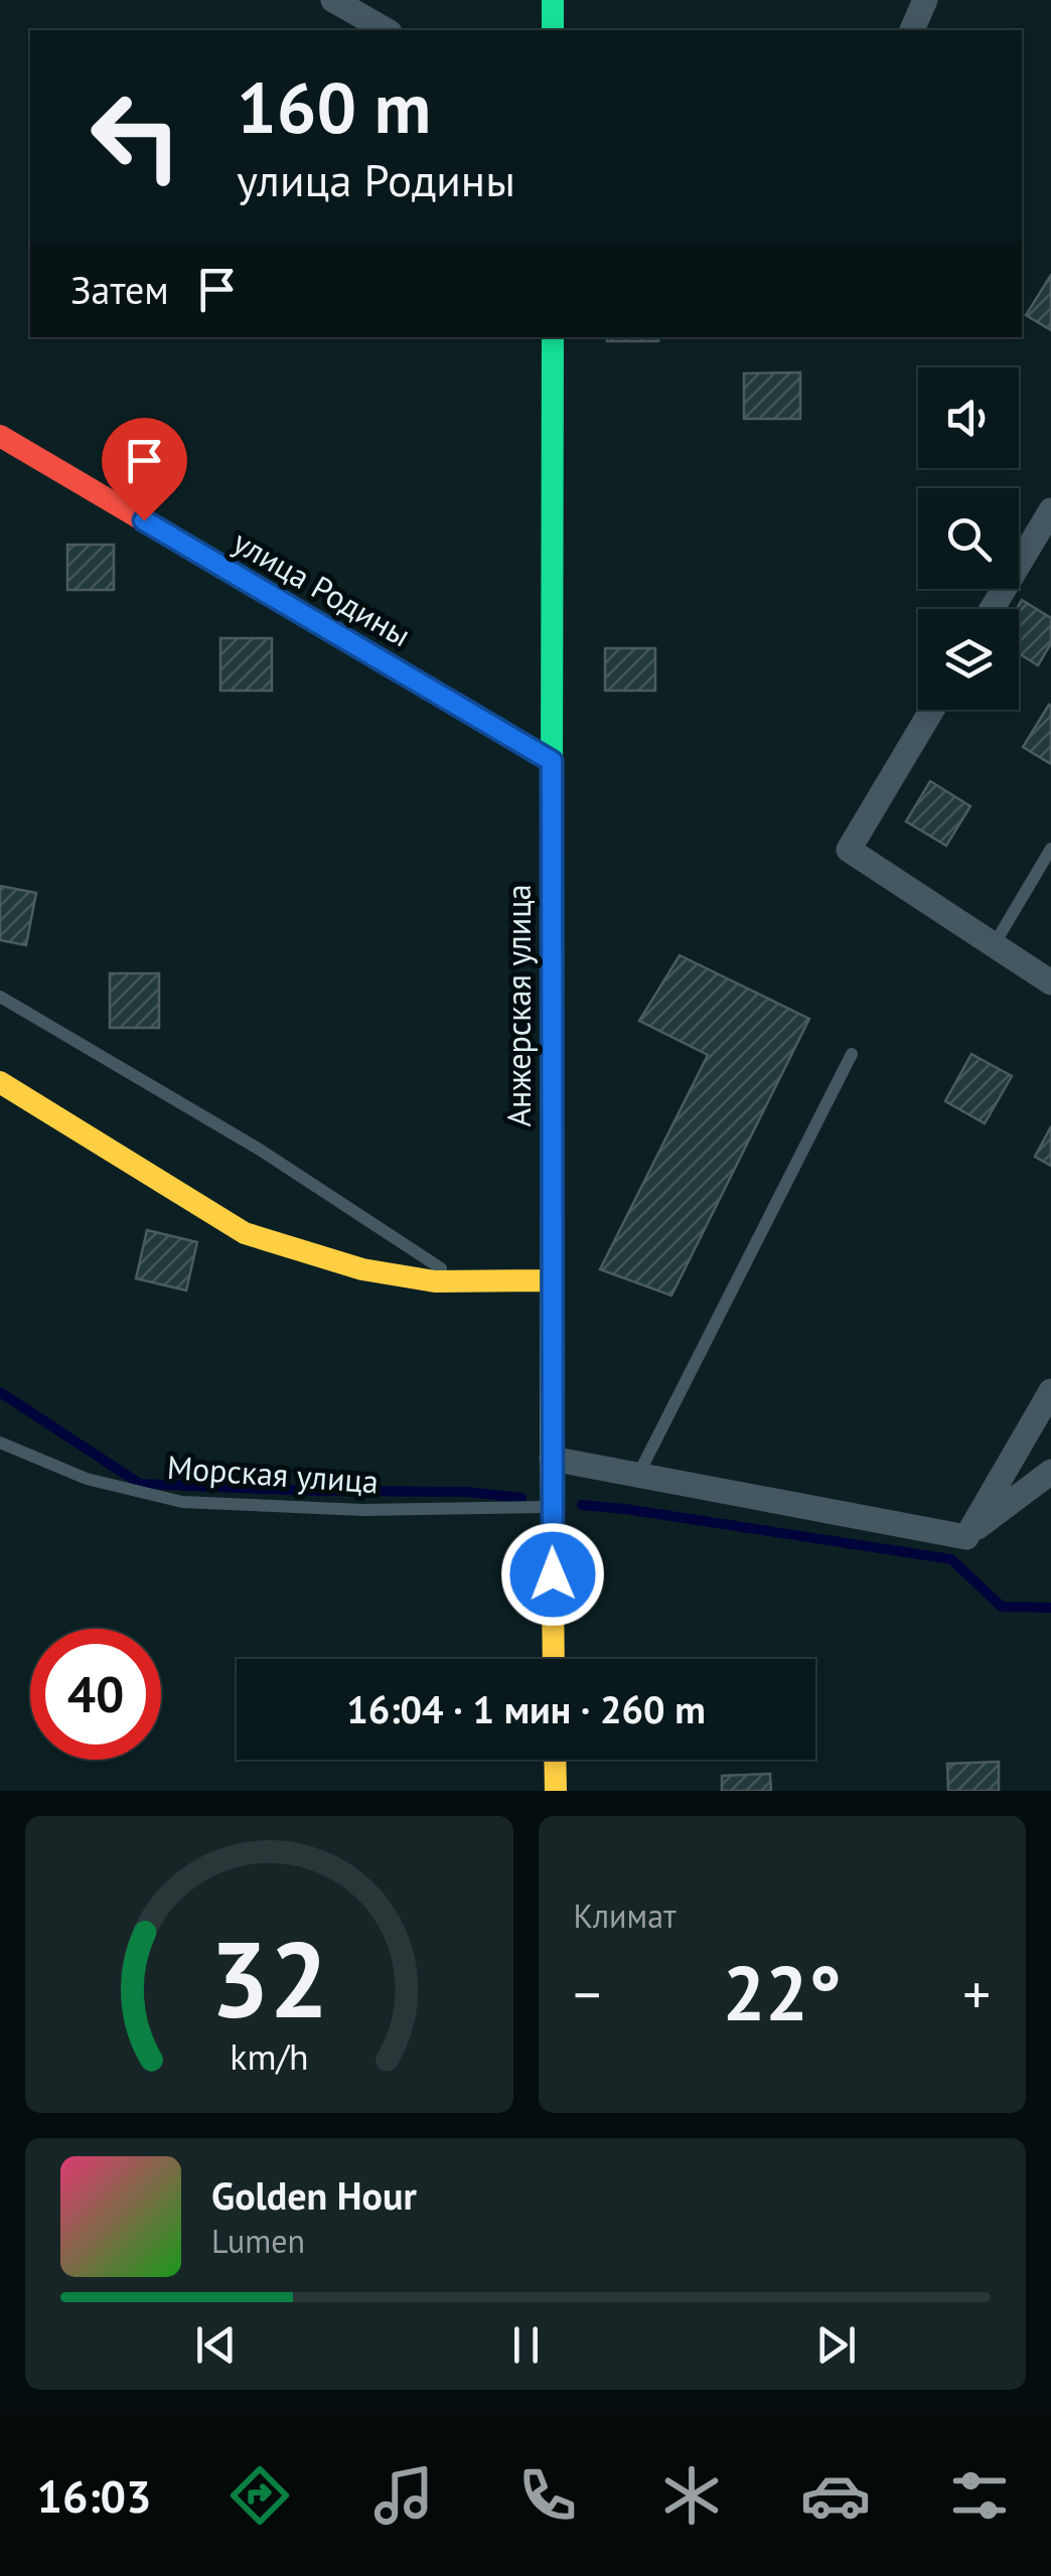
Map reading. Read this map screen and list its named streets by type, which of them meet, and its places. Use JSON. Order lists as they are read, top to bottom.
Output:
{
  "streets": {
    "street": ["улица Родины", "Анжерская улица"],
    "lane": ["Морская улица"]
  },
  "crossings": [
    ["улица Родины", "Анжерская улица"],
    ["Анжерская улица", "Морская улица"]
  ],
  "page": {
    "turn": ["160 m", "улица Родины"],
    "then": "Затем",
    "limit": "40",
    "trip": "16:04 · 1 мин · 260 m",
    "tile": "Климат",
    "heat": ["−", "22°", "+"],
    "song": ["Golden Hour", "Lumen"],
    "tabs": "16:03",
    "gauge": ["32", "km/h"]
  }
}
